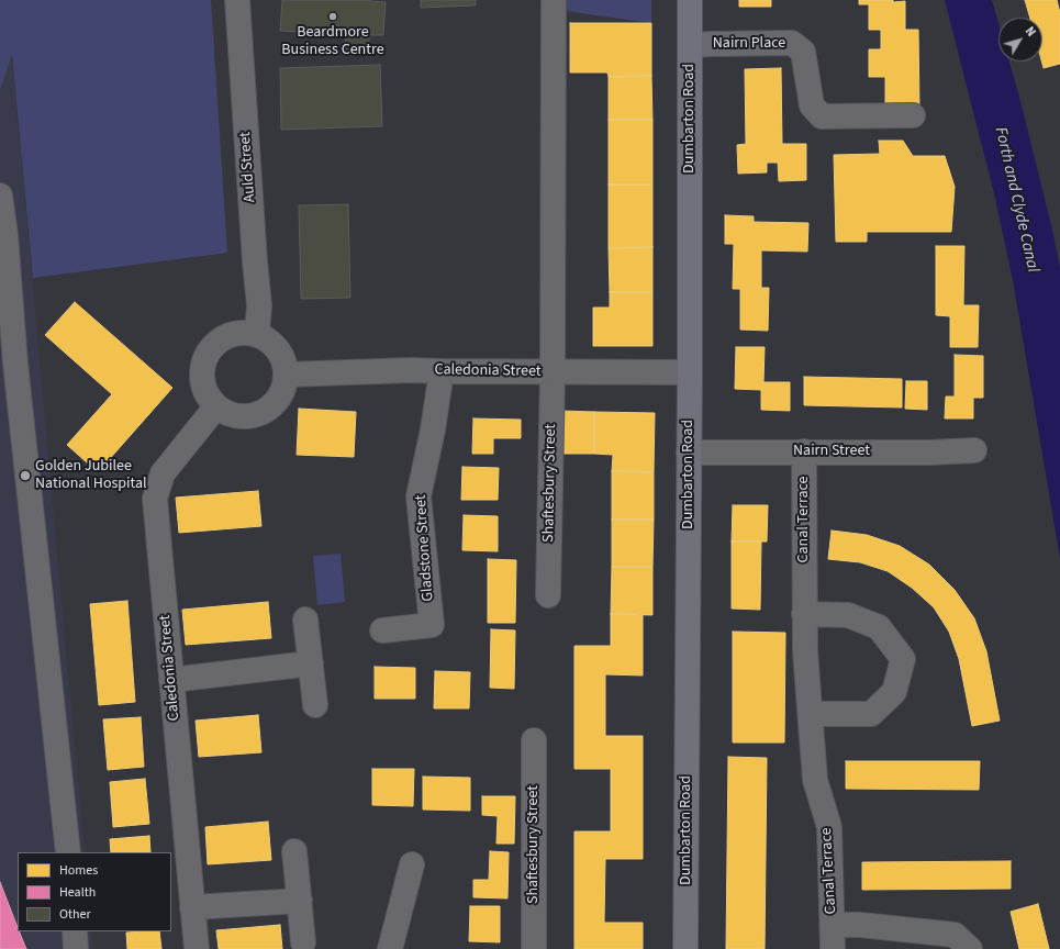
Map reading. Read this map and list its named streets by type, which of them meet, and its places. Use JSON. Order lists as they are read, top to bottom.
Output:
{
  "streets": {
    "main road": ["Dumbarton Road"],
    "street": [
      "Nairn Place",
      "Auld Street",
      "Caledonia Street",
      "Nairn Street",
      "Shaftesbury Street",
      "Canal Terrace",
      "Gladstone Street"
    ]
  },
  "crossings": [
    ["Nairn Place", "Dumbarton Road"],
    ["Dumbarton Road", "Caledonia Street"],
    ["Dumbarton Road", "Nairn Street"],
    ["Auld Street", "Caledonia Street"],
    ["Caledonia Street", "Shaftesbury Street"],
    ["Caledonia Street", "Gladstone Street"],
    ["Nairn Street", "Canal Terrace"]
  ],
  "water": ["Forth and Clyde Canal"],
  "places": ["Beardmore Business Centre", "Golden Jubilee National Hospital"],
  "legend": ["Homes", "Health", "Other"],
  "north": "top right"
}
